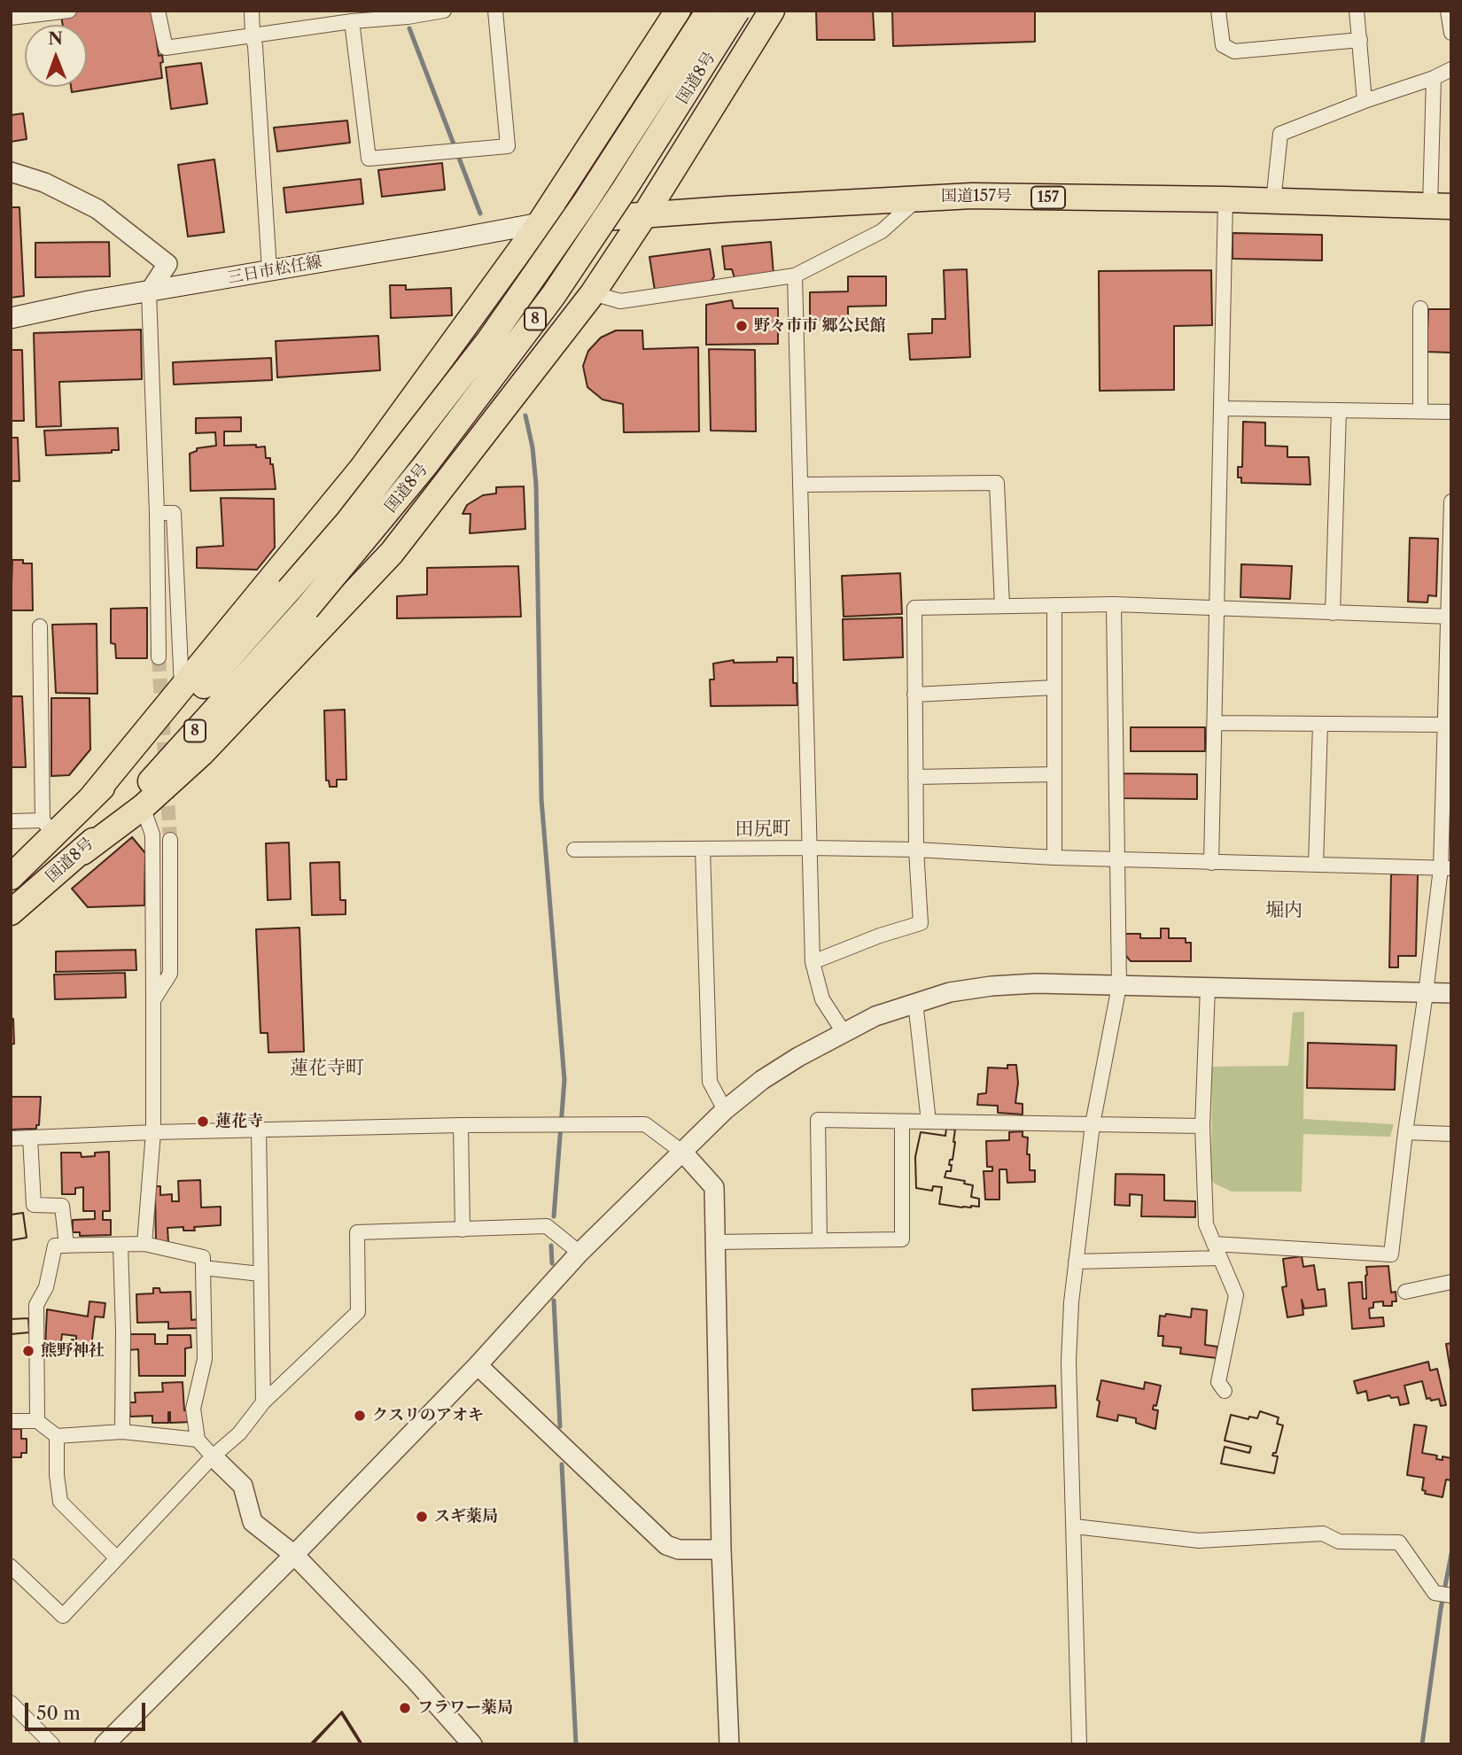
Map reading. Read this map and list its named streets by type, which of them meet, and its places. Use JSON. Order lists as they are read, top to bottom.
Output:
{
  "streets": {
    "highway": [
      "国道8号",
      "国道157号",
      "157",
      "8"
    ],
    "main road": ["三日市松任線"]
  },
  "crossings": [
    ["国道8号", "8"],
    ["国道157号", "三日市松任線"],
    ["国道157号", "8"],
    ["三日市松任線", "8"]
  ],
  "districts": ["田尻町", "堀内", "蓮花寺町"],
  "places": [
    "野々市市 郷公民館",
    "蓮花寺",
    "熊野神社",
    "クスリのアオキ",
    "スギ薬局",
    "フラワー薬局"
  ],
  "scale_bar": "50 m",
  "north": "top"
}
